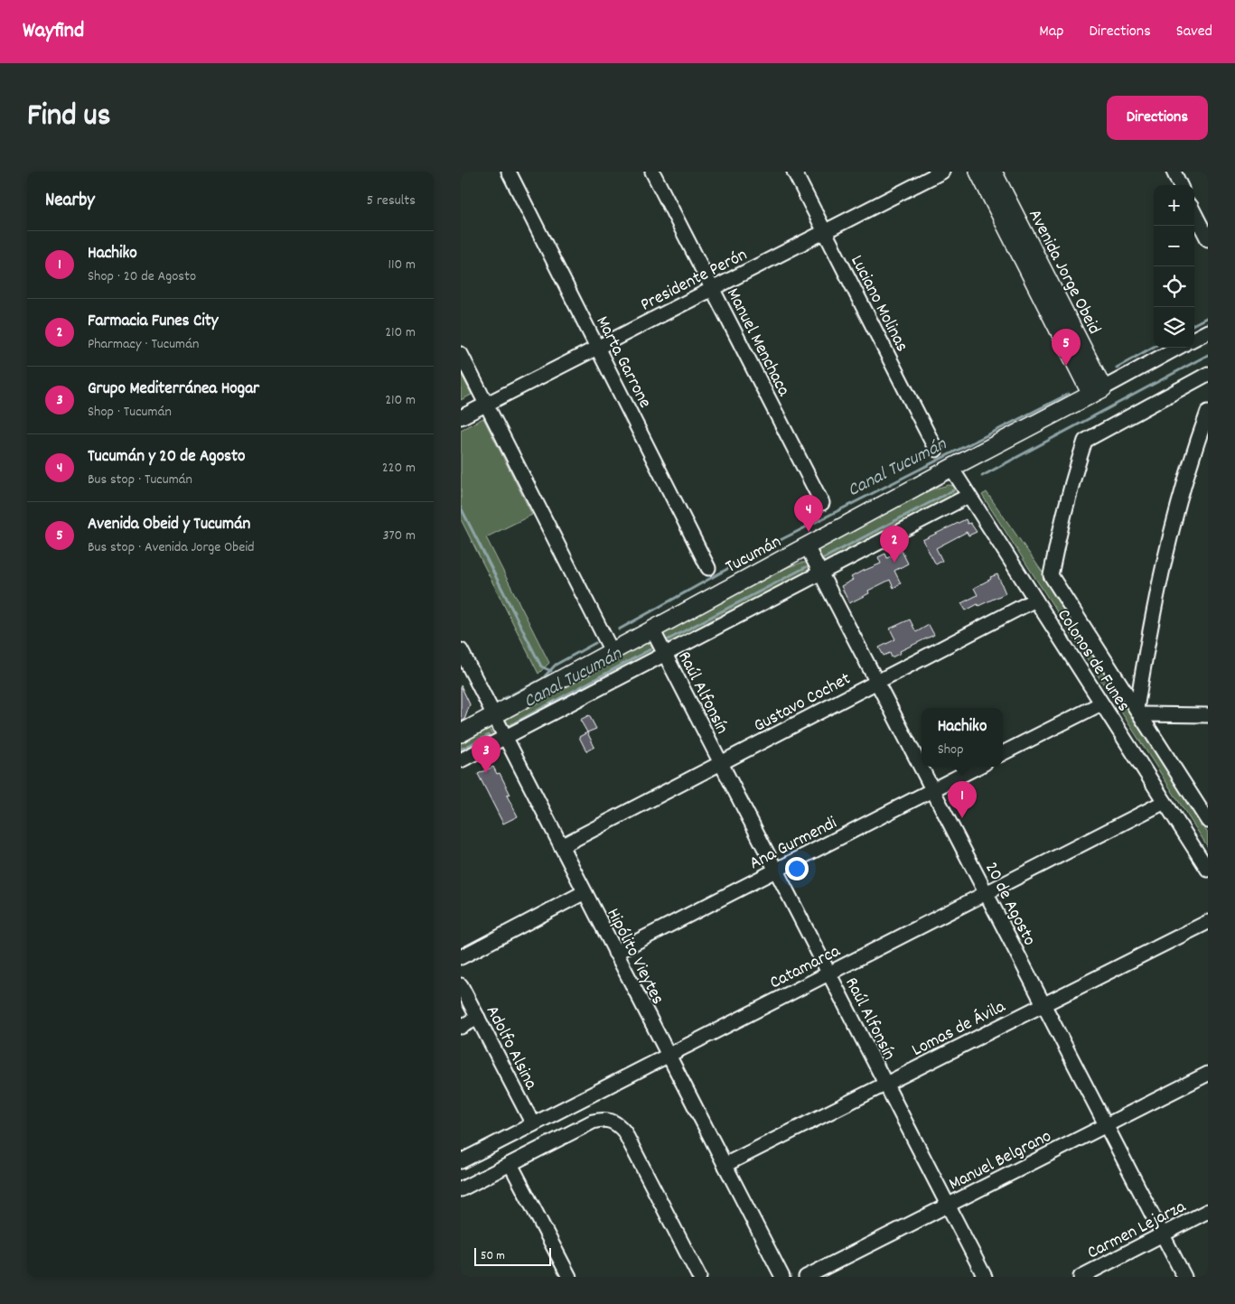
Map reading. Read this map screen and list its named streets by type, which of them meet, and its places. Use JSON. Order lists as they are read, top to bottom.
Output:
{
  "streets": {
    "main road": ["Avenida Jorge Obeid", "Tucumán"],
    "street": [
      "Presidente Perón",
      "Luciano Molinas",
      "Manuel Menchaca",
      "Marta Garrone",
      "Colonos de Funes",
      "Raúl Alfonsín",
      "Gustavo Cochet",
      "Ana Gurmendi",
      "20 de Agosto",
      "Hipólito Vieytes",
      "Catamarca",
      "Lomas de Ávila",
      "Adolfo Alsina",
      "Manuel Belgrano",
      "Carmen Lejarza"
    ]
  },
  "crossings": [
    ["Avenida Jorge Obeid", "Tucumán"],
    ["Presidente Perón", "Luciano Molinas"],
    ["Presidente Perón", "Manuel Menchaca"],
    ["Presidente Perón", "Marta Garrone"],
    ["Tucumán", "Colonos de Funes"],
    ["Tucumán", "Raúl Alfonsín"],
    ["Tucumán", "20 de Agosto"],
    ["Tucumán", "Hipólito Vieytes"],
    ["Colonos de Funes", "Gustavo Cochet"],
    ["Colonos de Funes", "Catamarca"],
    ["Raúl Alfonsín", "Gustavo Cochet"],
    ["Raúl Alfonsín", "Ana Gurmendi"],
    ["Raúl Alfonsín", "Catamarca"],
    ["Raúl Alfonsín", "Lomas de Ávila"],
    ["Raúl Alfonsín", "Manuel Belgrano"],
    ["Gustavo Cochet", "20 de Agosto"],
    ["Gustavo Cochet", "Hipólito Vieytes"],
    ["Ana Gurmendi", "20 de Agosto"],
    ["Ana Gurmendi", "Hipólito Vieytes"],
    ["20 de Agosto", "Catamarca"],
    ["20 de Agosto", "Lomas de Ávila"],
    ["20 de Agosto", "Manuel Belgrano"],
    ["20 de Agosto", "Carmen Lejarza"],
    ["Hipólito Vieytes", "Catamarca"],
    ["Hipólito Vieytes", "Lomas de Ávila"],
    ["Catamarca", "Adolfo Alsina"]
  ],
  "water": ["Canal Tucumán"],
  "scale_bar": "50 m",
  "page": {
    "header": "Wayfind",
    "nav": ["Map", "Directions", "Saved"],
    "title": "Find us",
    "buttons": "Directions",
    "heading": ["Nearby", "5 results"],
    "map_buttons": ["+", "−"],
    "list": [
      {
        "mark": "1",
        "name": "Hachiko",
        "note": "Shop · 20 de Agosto",
        "value": "110 m"
      },
      {
        "mark": "2",
        "name": "Farmacia Funes City",
        "note": "Pharmacy · Tucumán",
        "value": "210 m"
      },
      {
        "mark": "3",
        "name": "Grupo Mediterránea Hogar",
        "note": "Shop · Tucumán",
        "value": "210 m"
      },
      {
        "mark": "4",
        "name": "Tucumán y 20 de Agosto",
        "note": "Bus stop · Tucumán",
        "value": "220 m"
      },
      {
        "mark": "5",
        "name": "Avenida Obeid y Tucumán",
        "note": "Bus stop · Avenida Jorge Obeid",
        "value": "370 m"
      }
    ],
    "pins": [
      "5",
      "4",
      "2",
      "3",
      "1"
    ],
    "popup": ["Hachiko", "Shop"],
    "scale": "50 m"
  }
}
